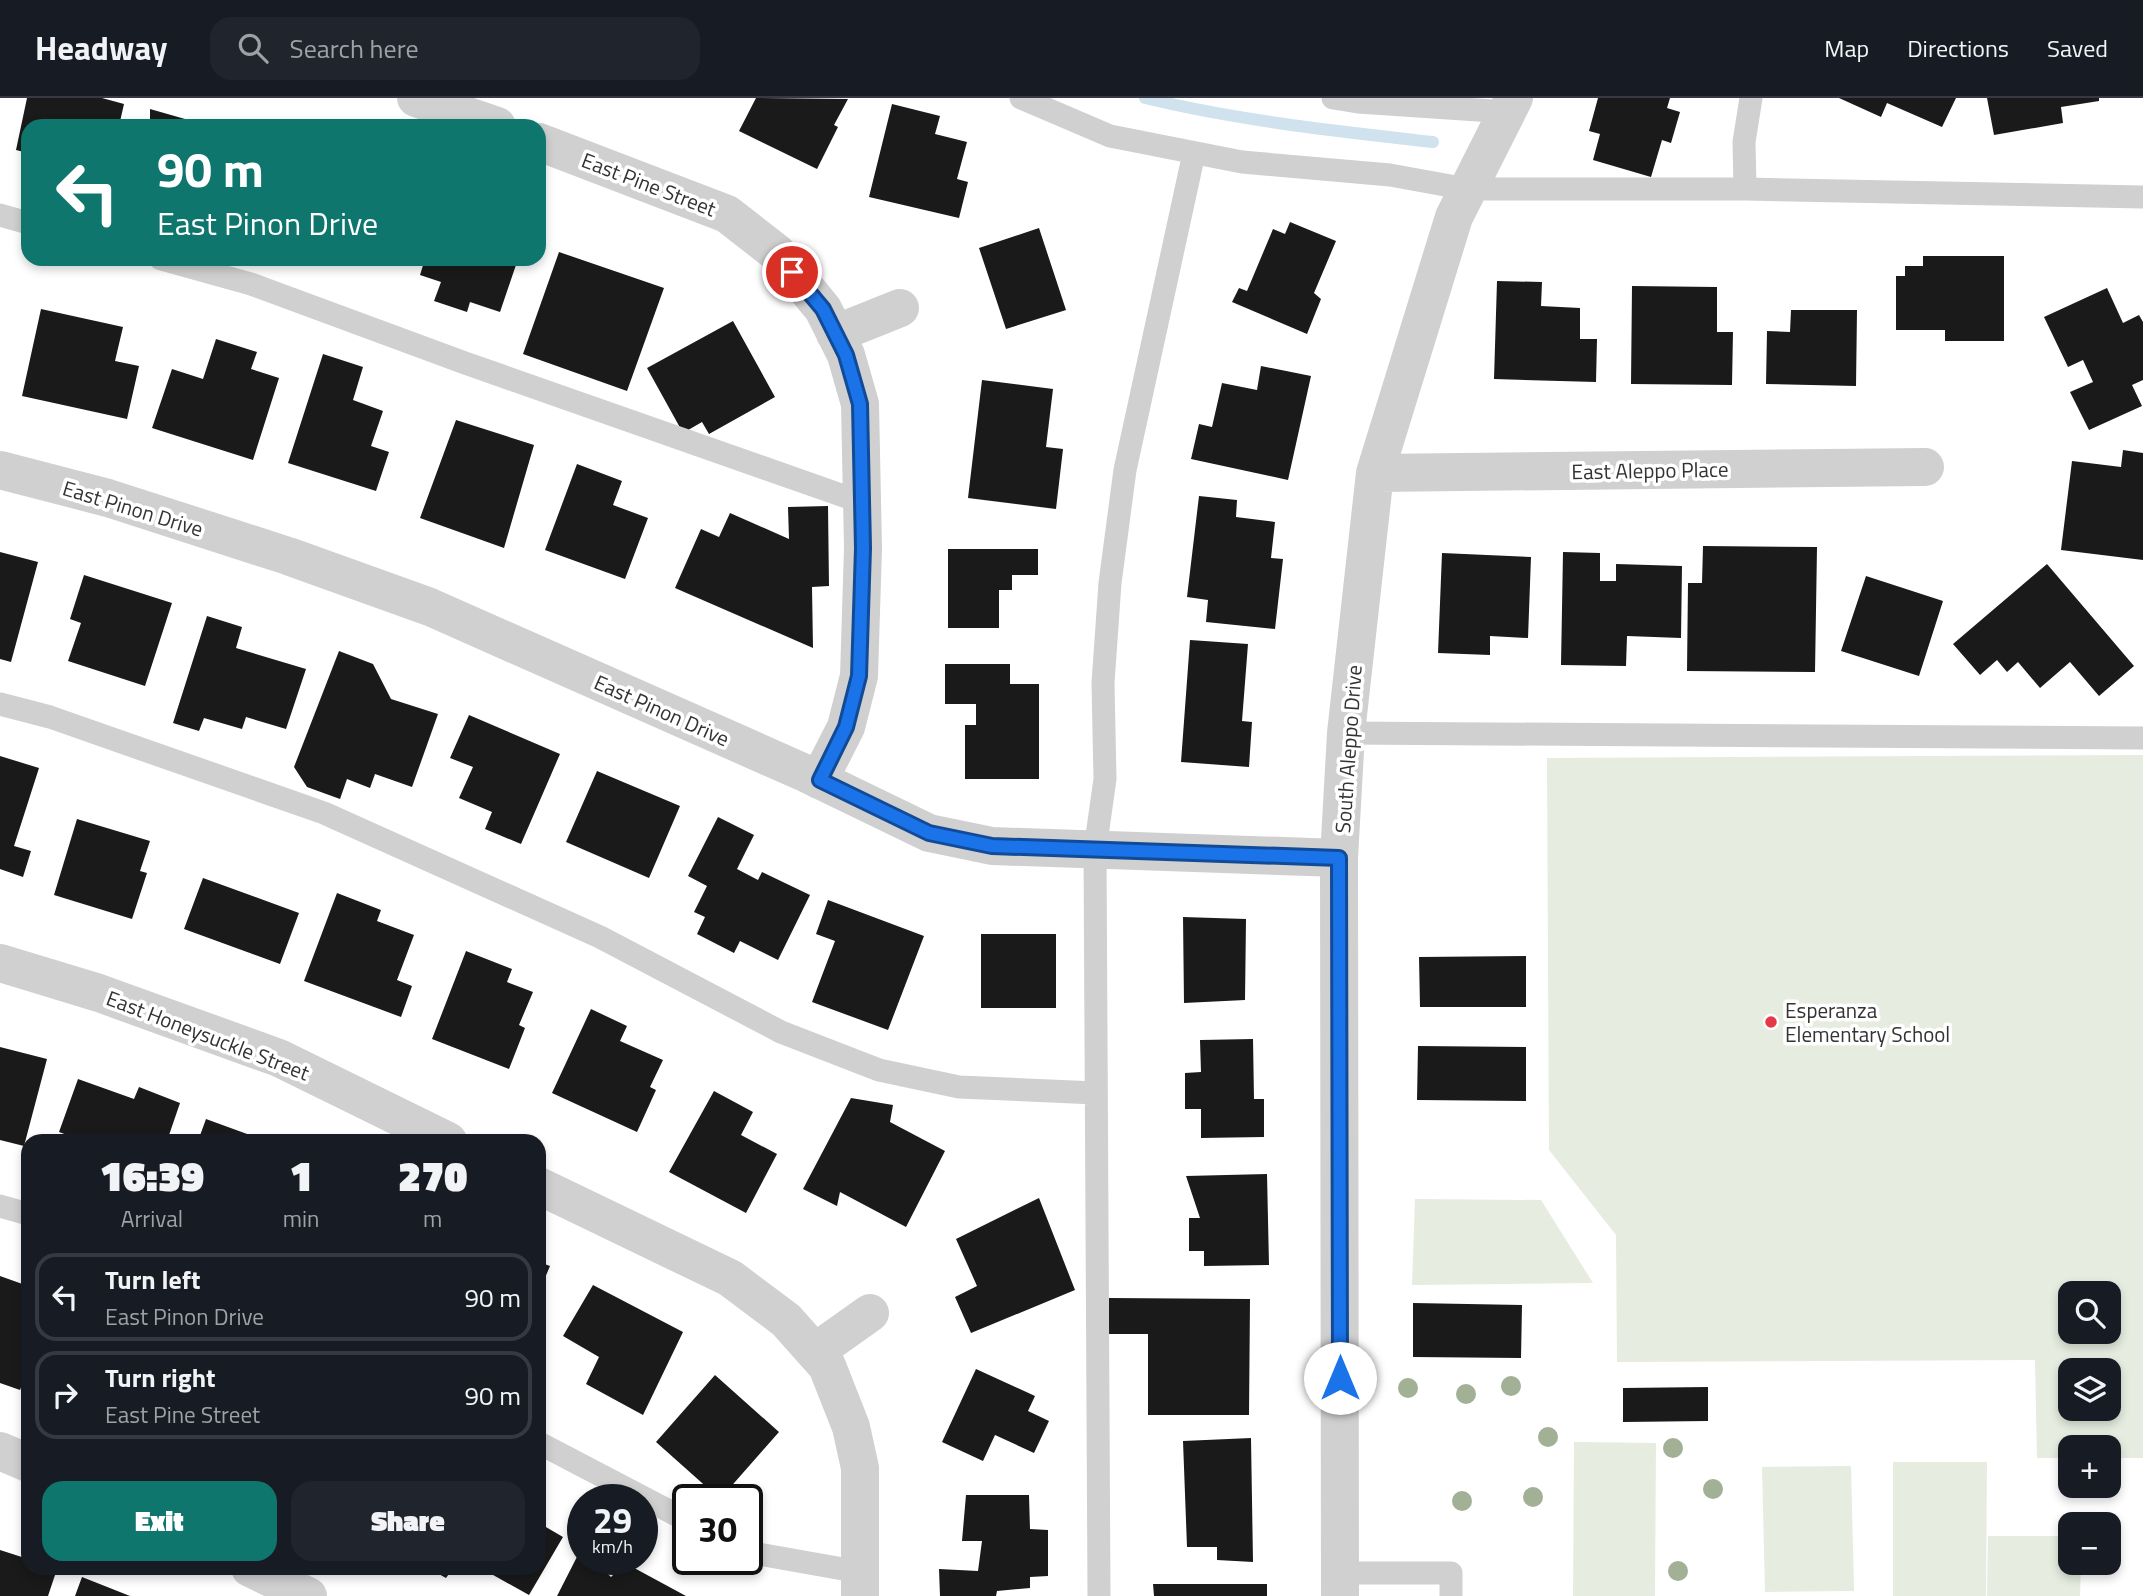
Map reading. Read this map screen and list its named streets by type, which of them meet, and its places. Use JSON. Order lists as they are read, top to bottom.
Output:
{
  "streets": {
    "street": [
      "East Pine Street",
      "East Aleppo Place",
      "East Pinon Drive",
      "South Aleppo Drive",
      "East Honeysuckle Street"
    ]
  },
  "crossings": [
    ["East Pine Street", "East Pinon Drive"],
    ["East Aleppo Place", "South Aleppo Drive"],
    ["East Pinon Drive", "South Aleppo Drive"]
  ],
  "places": ["Esperanza Elementary School"],
  "page": {
    "header": "Headway",
    "search": "Search here",
    "nav": ["Map", "Directions", "Saved"],
    "turn": ["90 m", "East Pinon Drive"],
    "eta": [
      "16:39",
      "Arrival",
      "1",
      "min",
      "270",
      "m"
    ],
    "list": [
      {
        "name": "Turn left",
        "note": "East Pinon Drive",
        "value": "90 m"
      },
      {
        "name": "Turn right",
        "note": "East Pine Street",
        "value": "90 m"
      }
    ],
    "map_buttons": ["+", "−"],
    "buttons": ["Exit", "Share"],
    "speed": "29 km/h",
    "limit": "30"
  }
}
